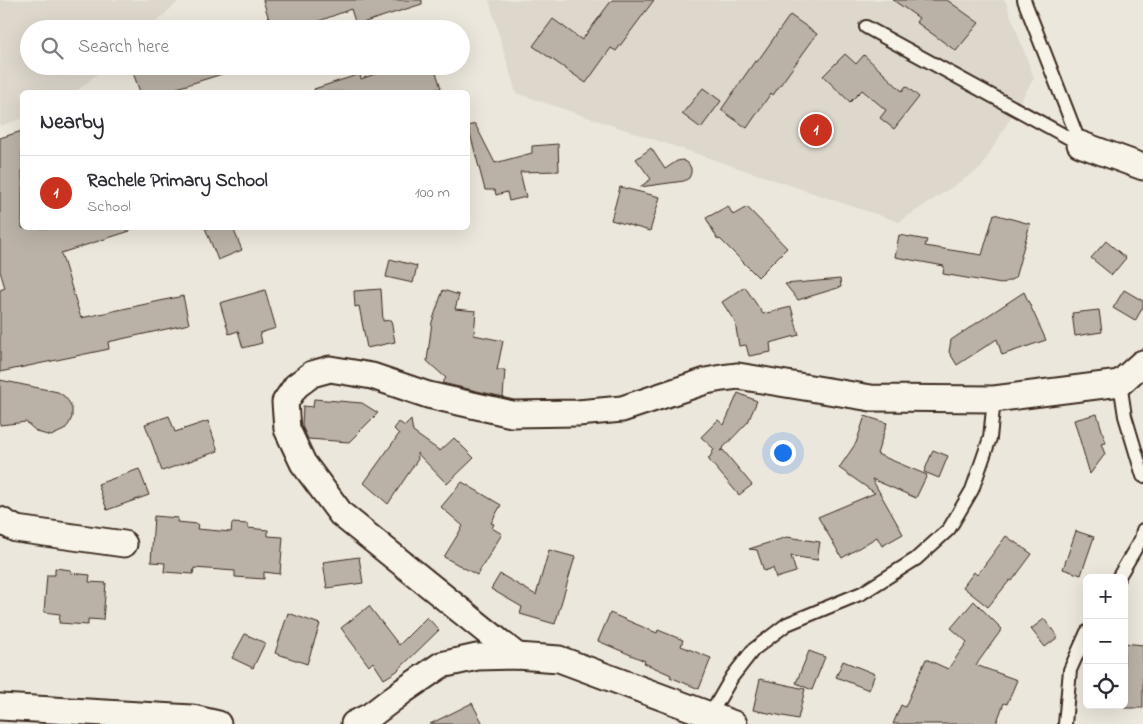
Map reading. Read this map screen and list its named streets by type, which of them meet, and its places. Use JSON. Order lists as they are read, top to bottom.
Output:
{
  "page": {
    "search": "Search here",
    "heading": "Nearby",
    "pins": "1",
    "list": [
      {
        "mark": "1",
        "name": "Rachele Primary School",
        "note": "School",
        "value": "100 m"
      }
    ],
    "map_buttons": ["+", "−"]
  }
}
